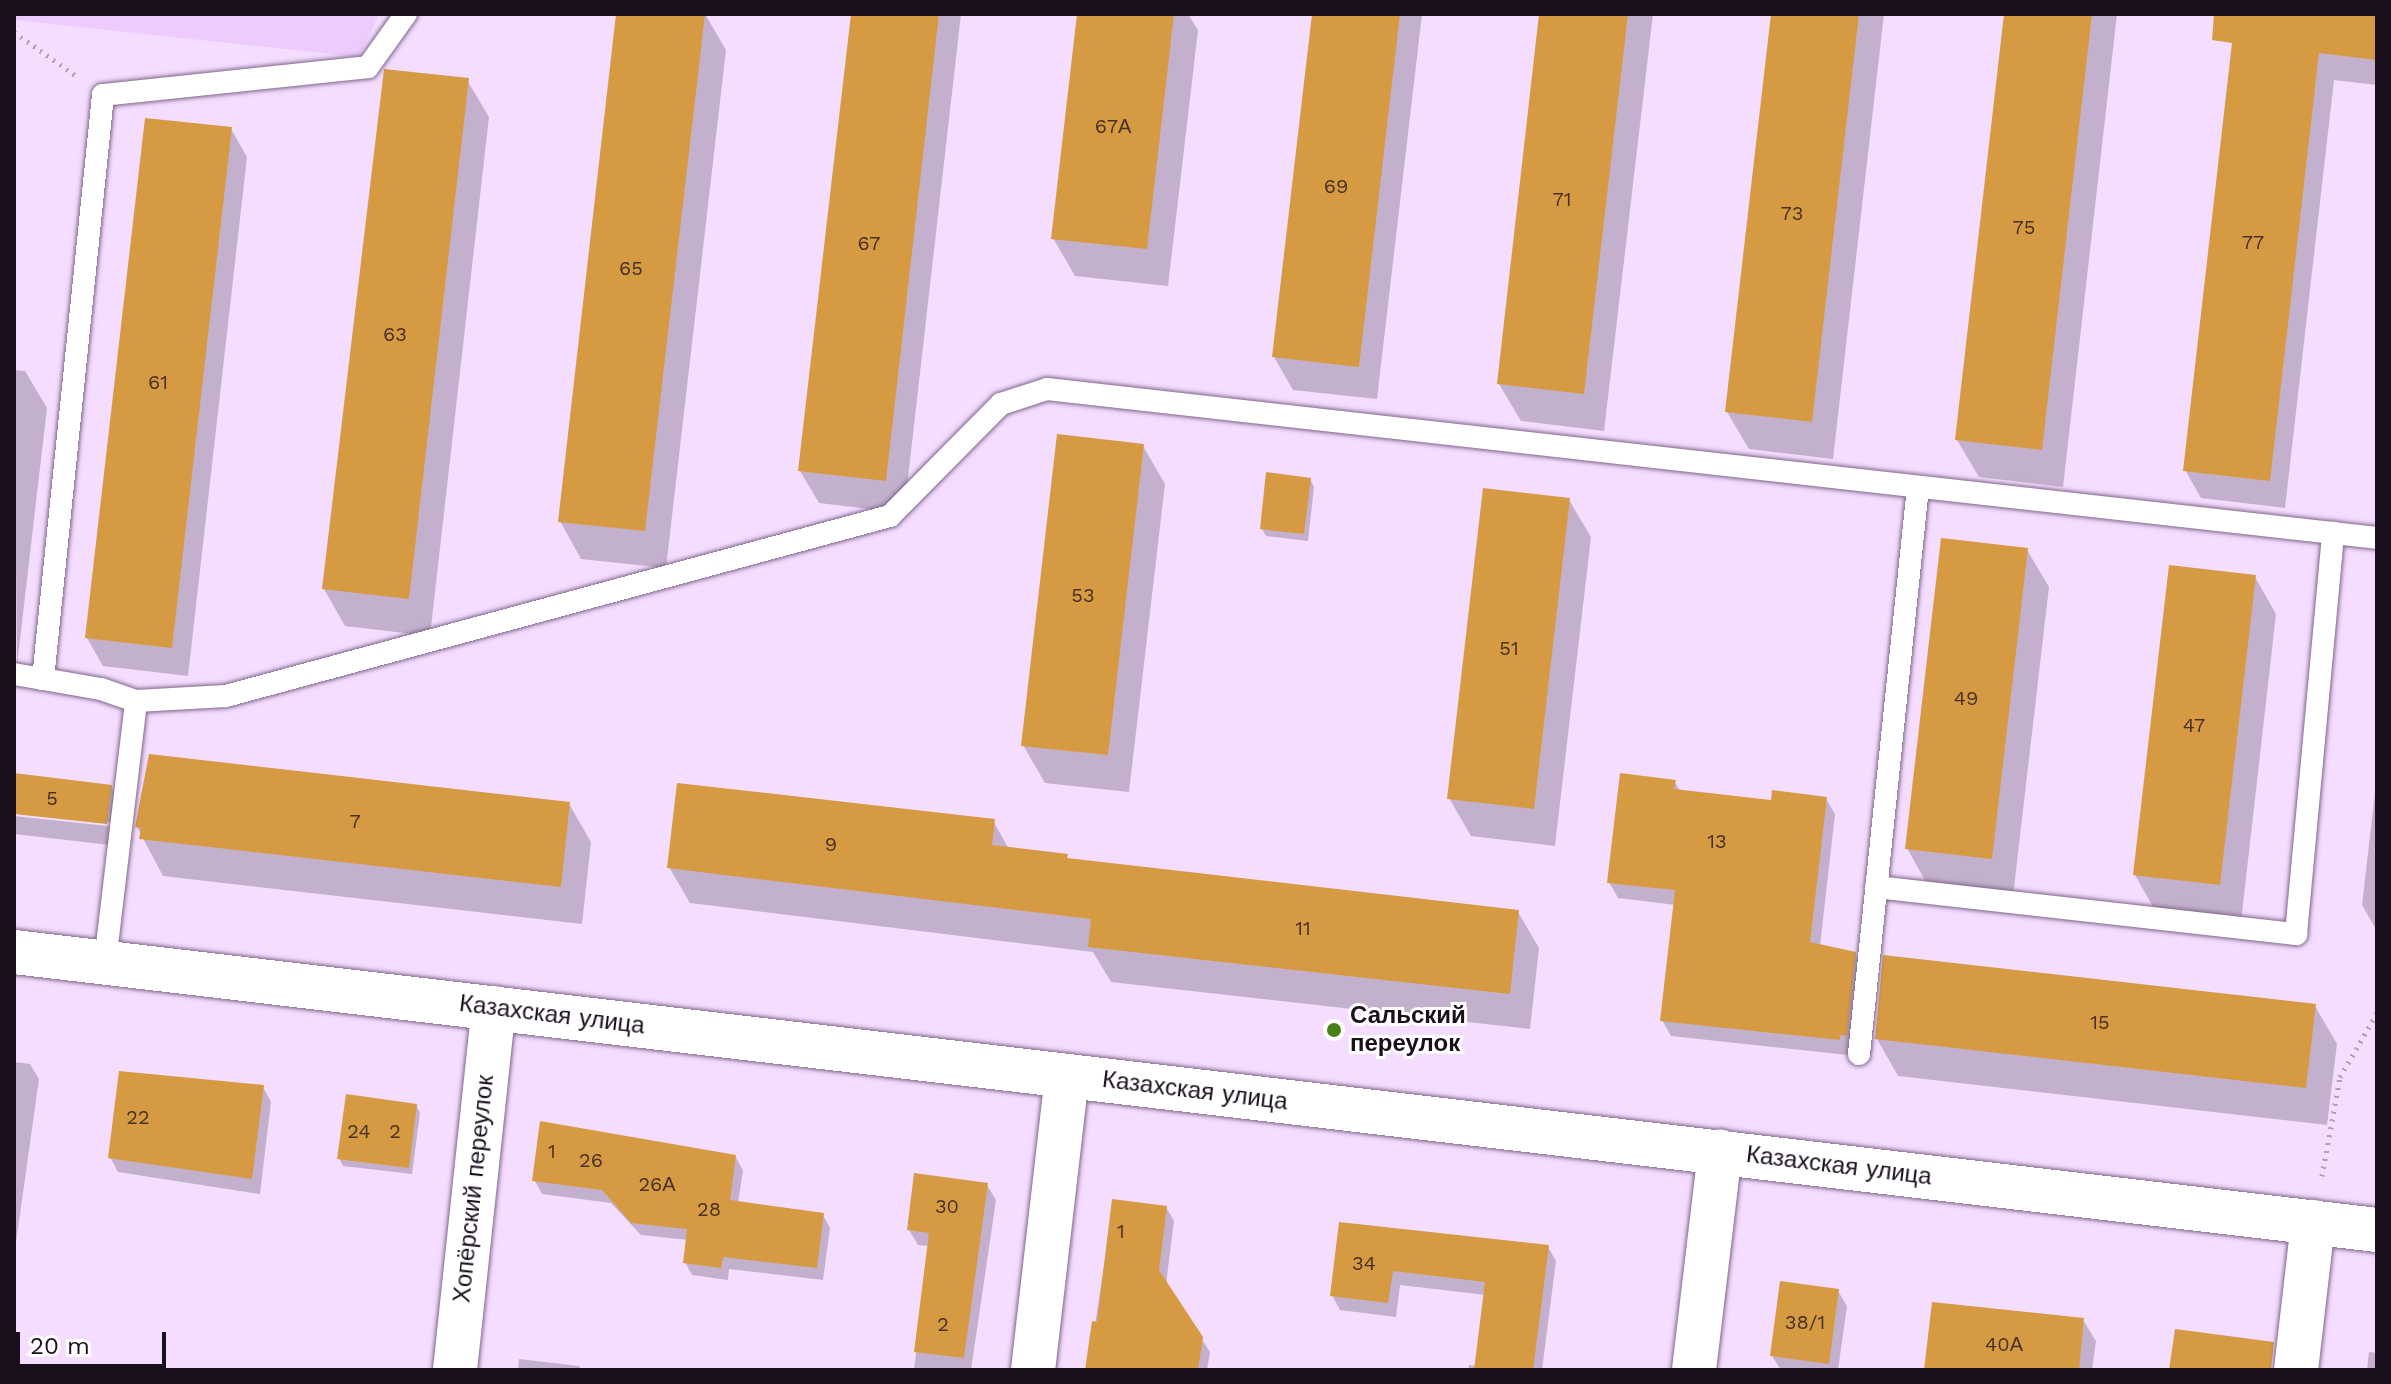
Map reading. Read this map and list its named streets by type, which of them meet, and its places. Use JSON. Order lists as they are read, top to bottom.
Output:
{
  "streets": {
    "main road": ["Казахская улица", "Хопёрский переулок"]
  },
  "crossings": [
    ["Казахская улица", "Хопёрский переулок"]
  ],
  "places": ["Сальский переулок"],
  "house_numbers": [
    "67А",
    "69",
    "71",
    "73",
    "75",
    "77",
    "67",
    "65",
    "63",
    "61",
    "53",
    "51",
    "49",
    "47",
    "5",
    "7",
    "13",
    "9",
    "11",
    "15",
    "22",
    "24",
    "2",
    "1",
    "26",
    "26А",
    "30",
    "28",
    "1",
    "34",
    "38/1",
    "2",
    "40А"
  ],
  "scale_bar": "20 m"
}
